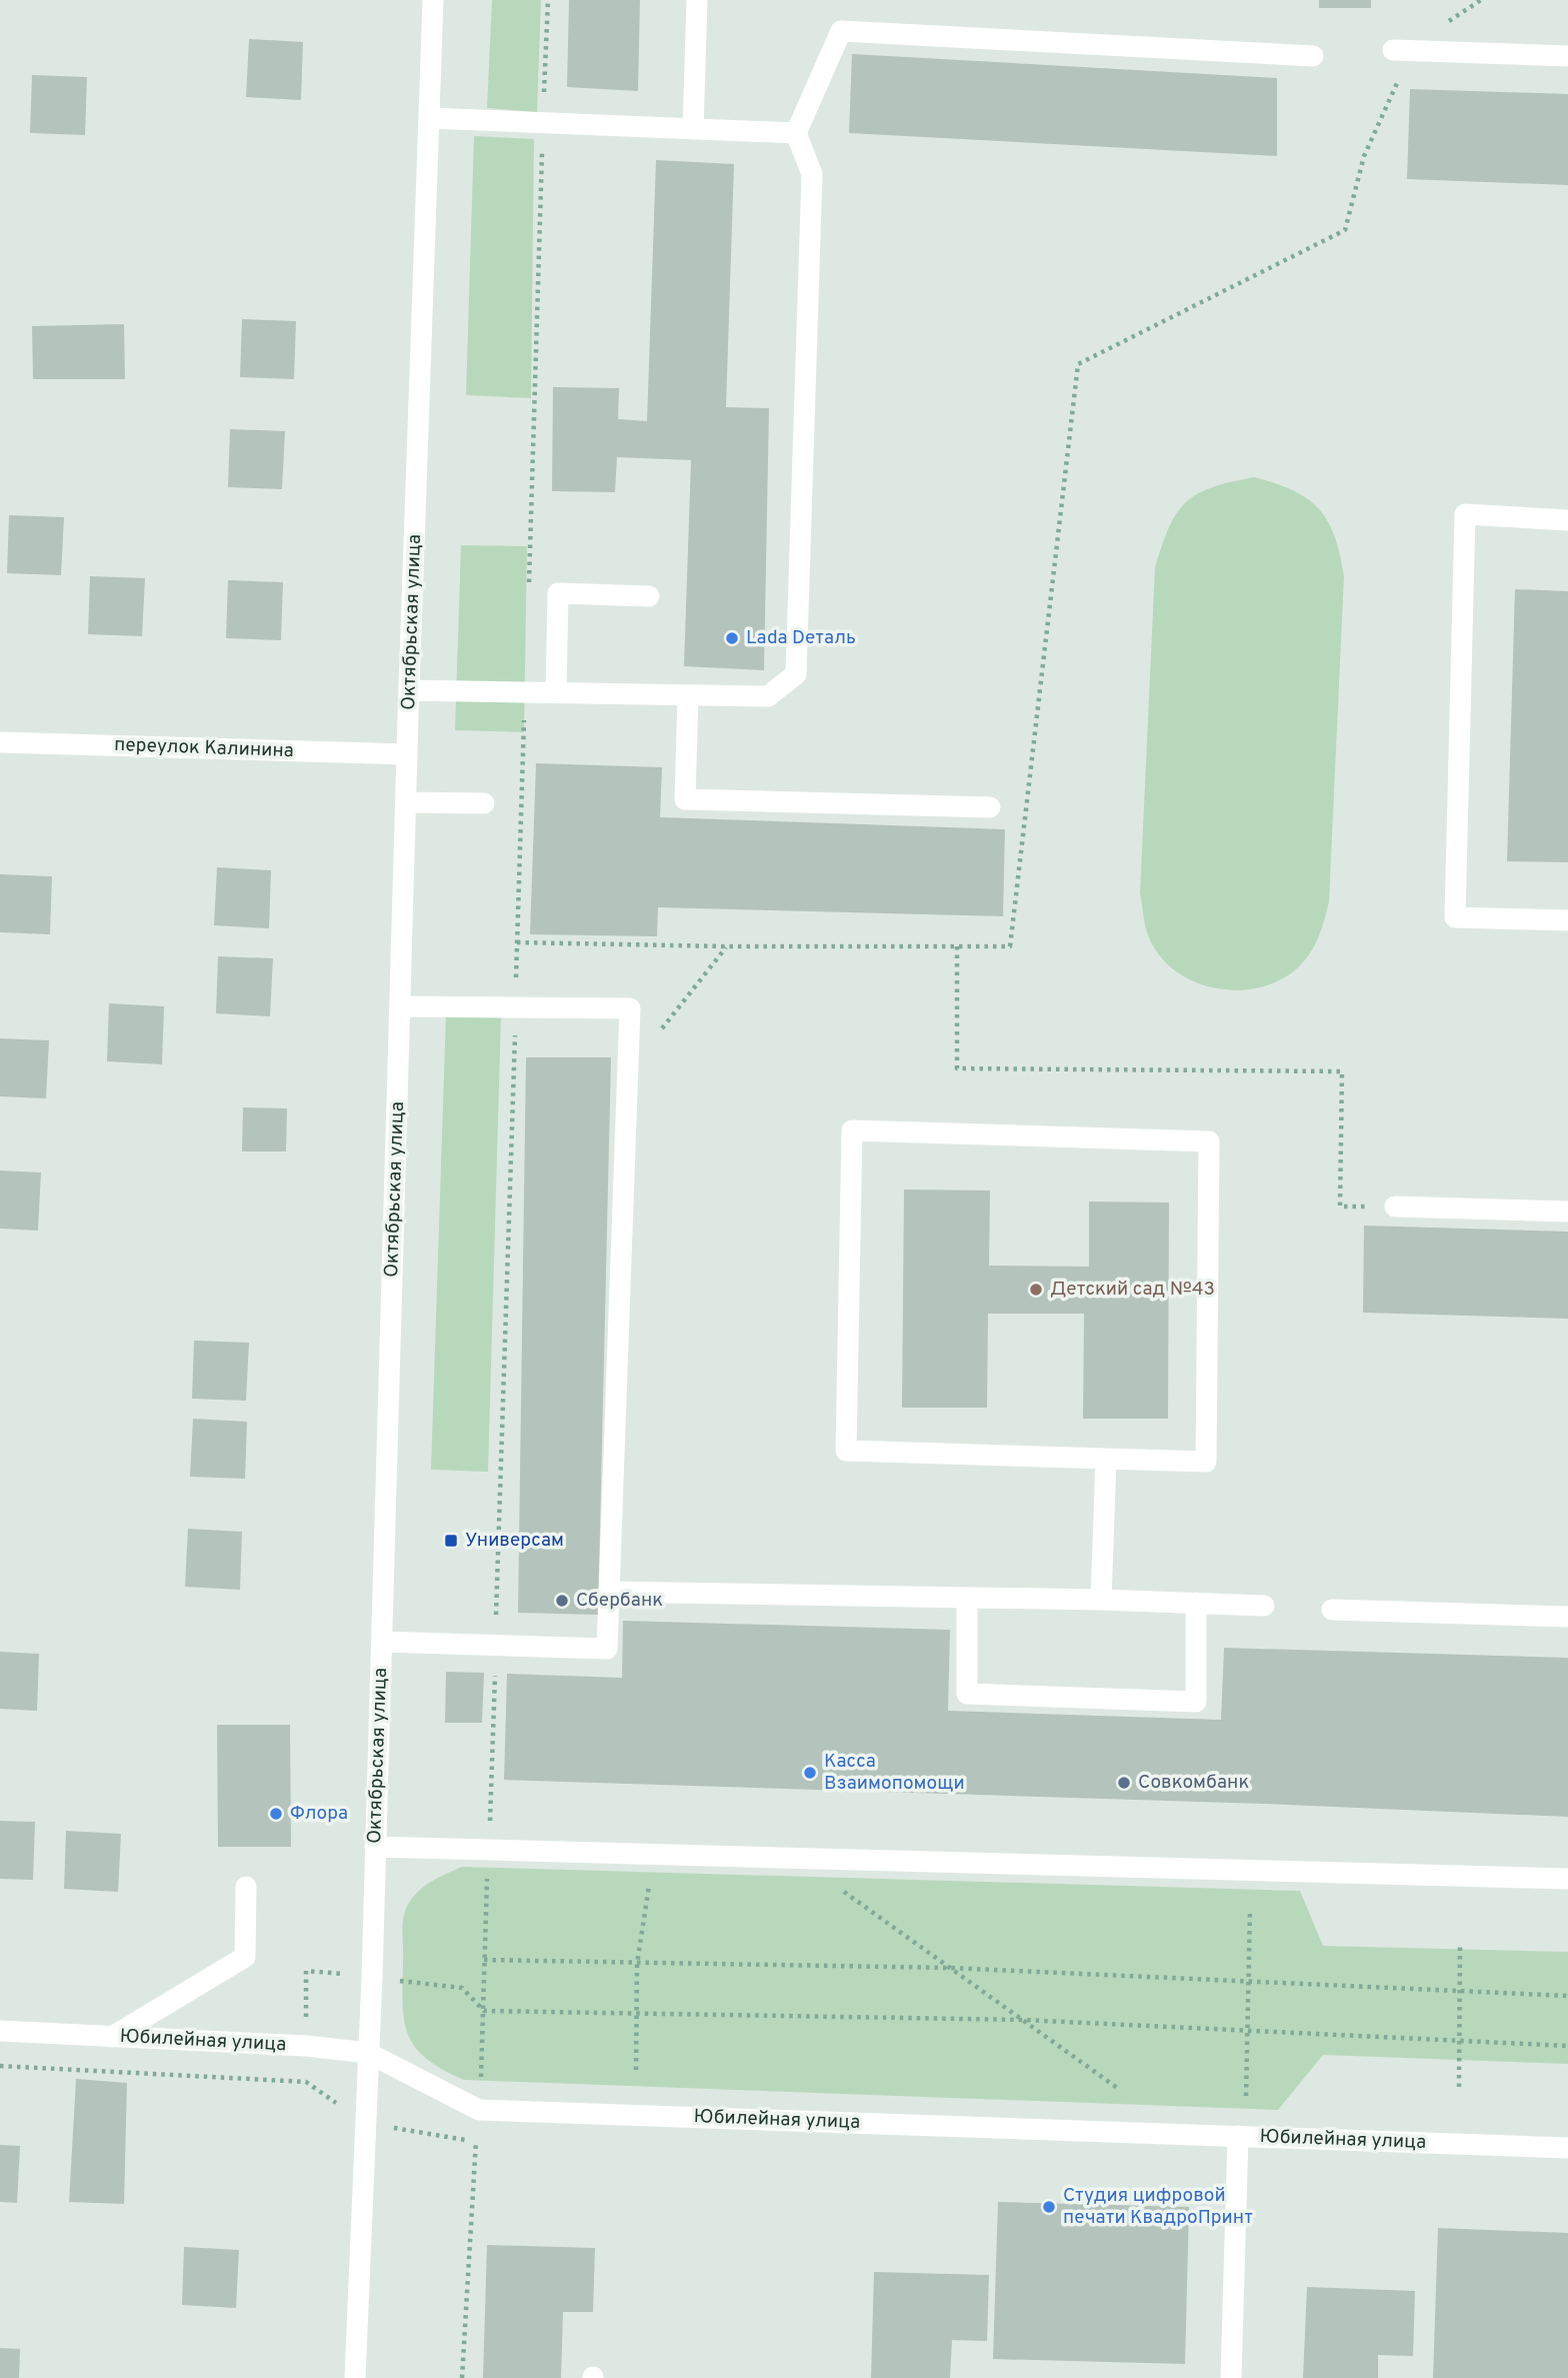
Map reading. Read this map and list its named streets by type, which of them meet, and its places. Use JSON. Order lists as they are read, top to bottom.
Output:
{
  "streets": {
    "street": ["Октябрьская улица", "переулок Калинина", "Юбилейная улица"]
  },
  "crossings": [
    ["Октябрьская улица", "переулок Калинина"],
    ["Октябрьская улица", "Юбилейная улица"]
  ],
  "places": {
    "other": [
      "Lada Dеталь",
      "Детский сад №43",
      "Сбербанк",
      "Касса Взаимопомощи",
      "Совкомбанк",
      "Флора",
      "Студия цифровой печати КвадроПринт"
    ],
    "transit": ["Универсам"]
  }
}
